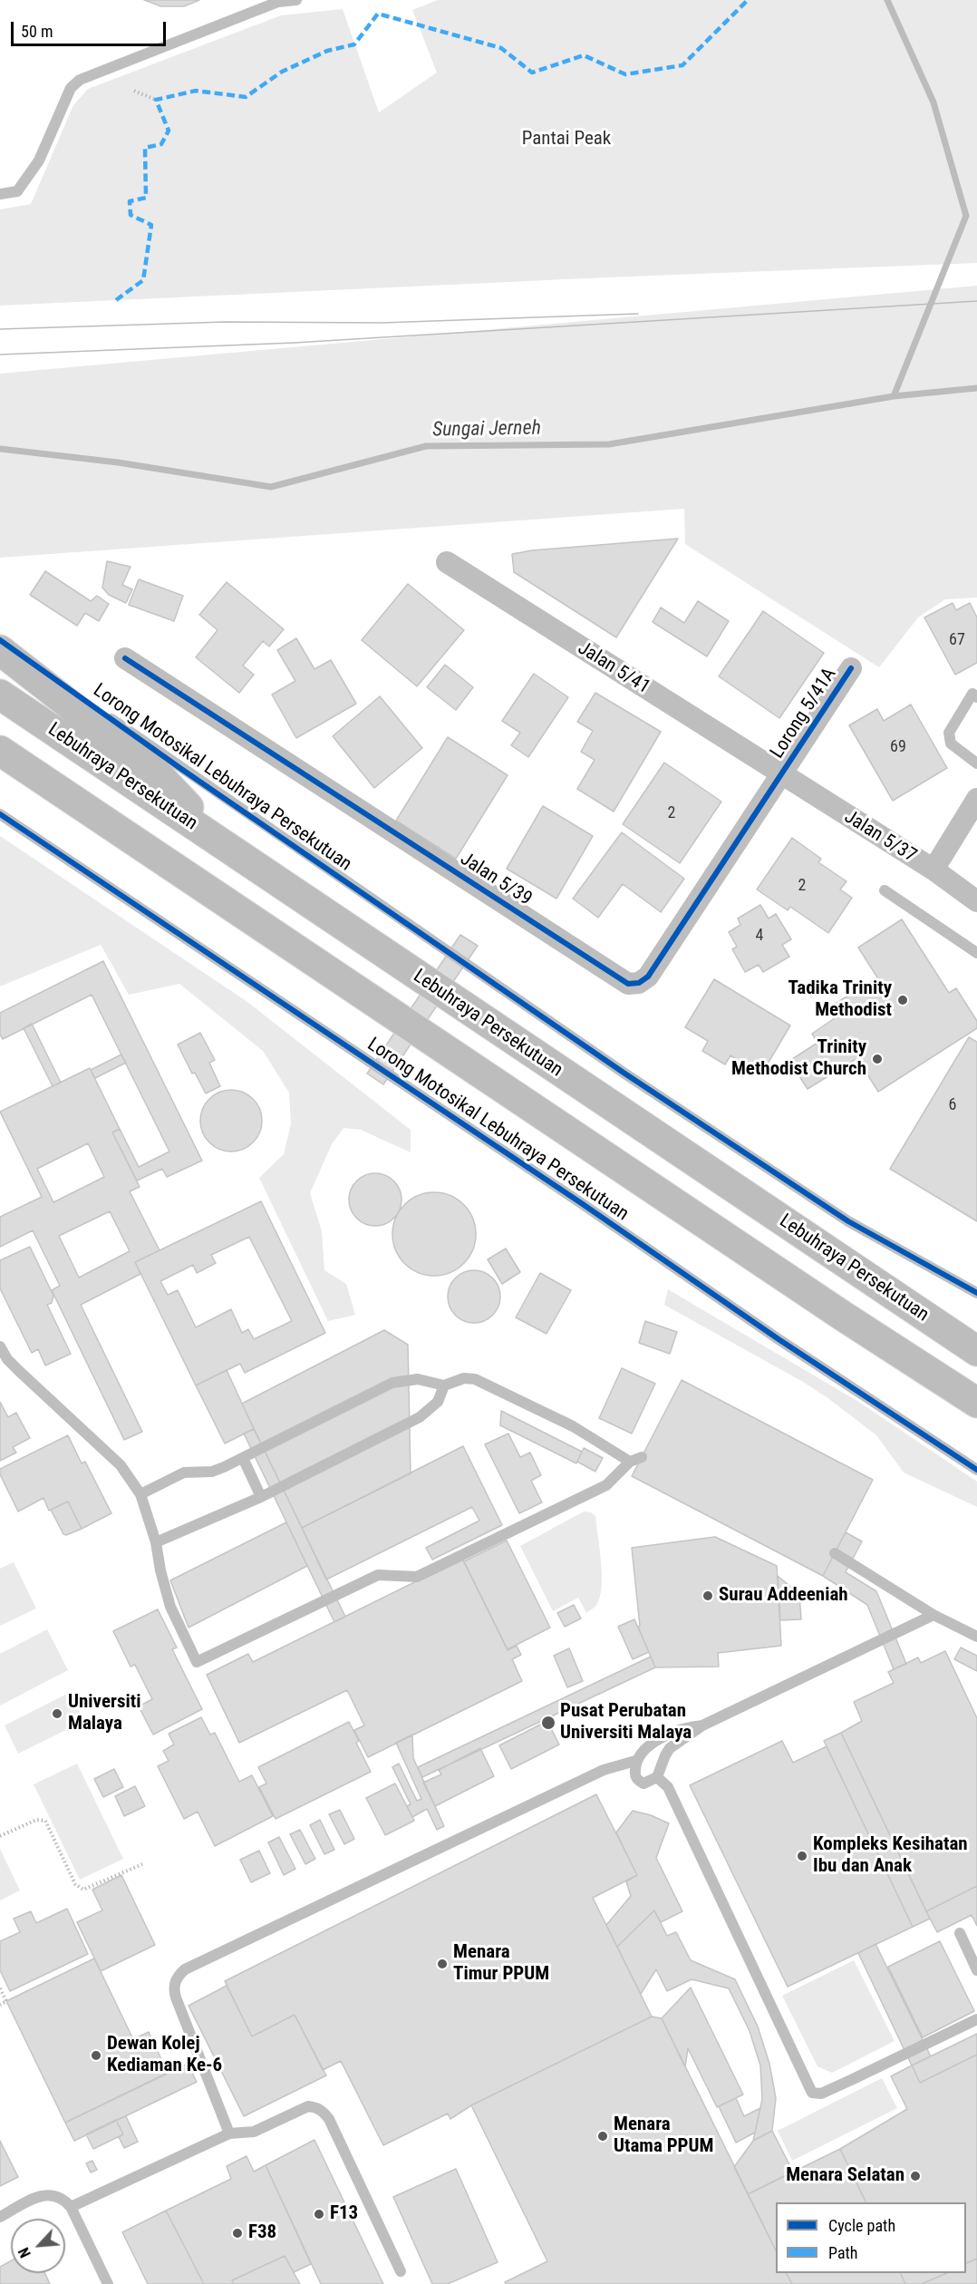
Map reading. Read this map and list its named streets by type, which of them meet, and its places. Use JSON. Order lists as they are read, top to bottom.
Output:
{
  "streets": {
    "highway": ["Lebuhraya Persekutuan"],
    "street": [
      "Jalan 5/41",
      "Lorong 5/41A",
      "Jalan 5/37",
      "Jalan 5/39"
    ],
    "lane": ["Lorong Motosikal Lebuhraya Persekutuan"]
  },
  "crossings": [
    ["Jalan 5/41", "Lorong 5/41A"],
    ["Jalan 5/41", "Jalan 5/37"],
    ["Jalan 5/41", "Jalan 5/39"],
    ["Lorong 5/41A", "Jalan 5/37"],
    ["Lorong 5/41A", "Jalan 5/39"],
    ["Jalan 5/37", "Jalan 5/39"]
  ],
  "water": ["Sungai Jerneh"],
  "parks": ["Pantai Peak"],
  "places": [
    "Tadika Trinity Methodist",
    "Trinity Methodist Church",
    "Surau Addeeniah",
    "Universiti Malaya",
    "Pusat Perubatan Universiti Malaya",
    "Kompleks Kesihatan Ibu dan Anak",
    "Menara Timur PPUM",
    "Dewan Kolej Kediaman Ke-6",
    "Menara Utama PPUM",
    "Menara Selatan",
    "F13",
    "F38"
  ],
  "house_numbers": [
    "67",
    "69",
    "2",
    "2",
    "4",
    "6"
  ],
  "legend": ["Cycle path", "Path"],
  "scale_bar": "50 m",
  "north": "bottom left"
}
